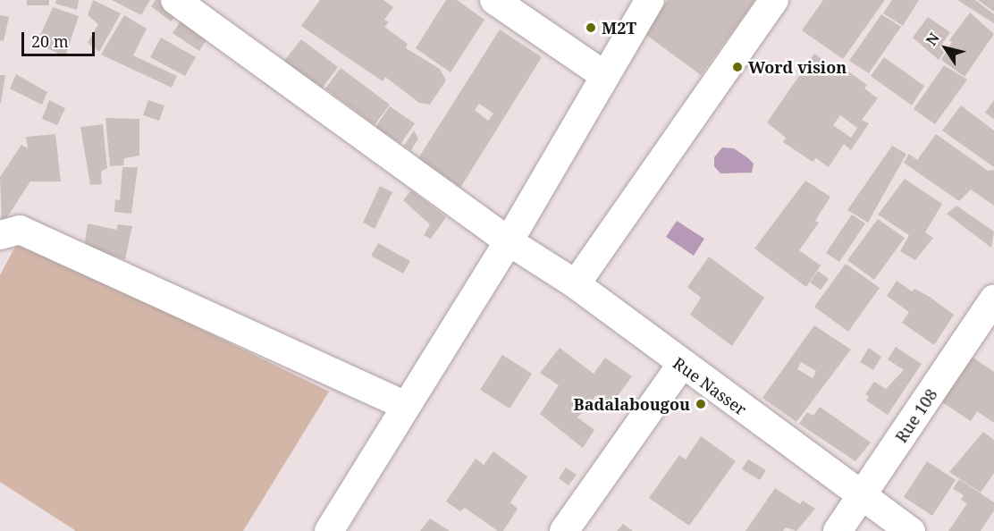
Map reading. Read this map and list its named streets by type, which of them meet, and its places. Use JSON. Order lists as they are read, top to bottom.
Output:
{
  "streets": {
    "street": ["Rue Nasser", "Rue 108"]
  },
  "crossings": [
    ["Rue Nasser", "Rue 108"]
  ],
  "places": ["M2T", "Word vision", "Badalabougou"],
  "scale_bar": "20 m",
  "north": "top left"
}
